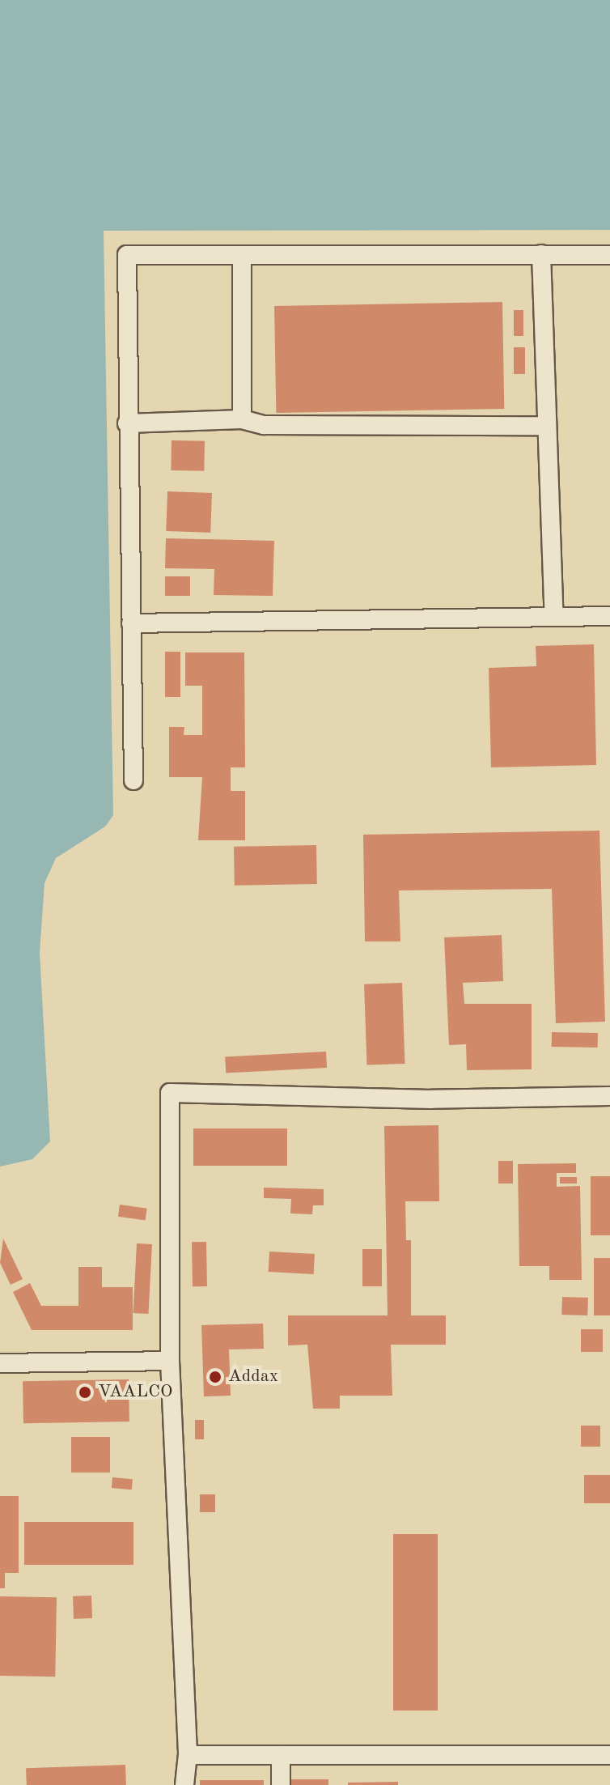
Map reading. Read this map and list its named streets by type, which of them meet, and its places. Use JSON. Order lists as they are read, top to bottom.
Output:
{
  "places": ["Addax", "VAALCO"]
}
